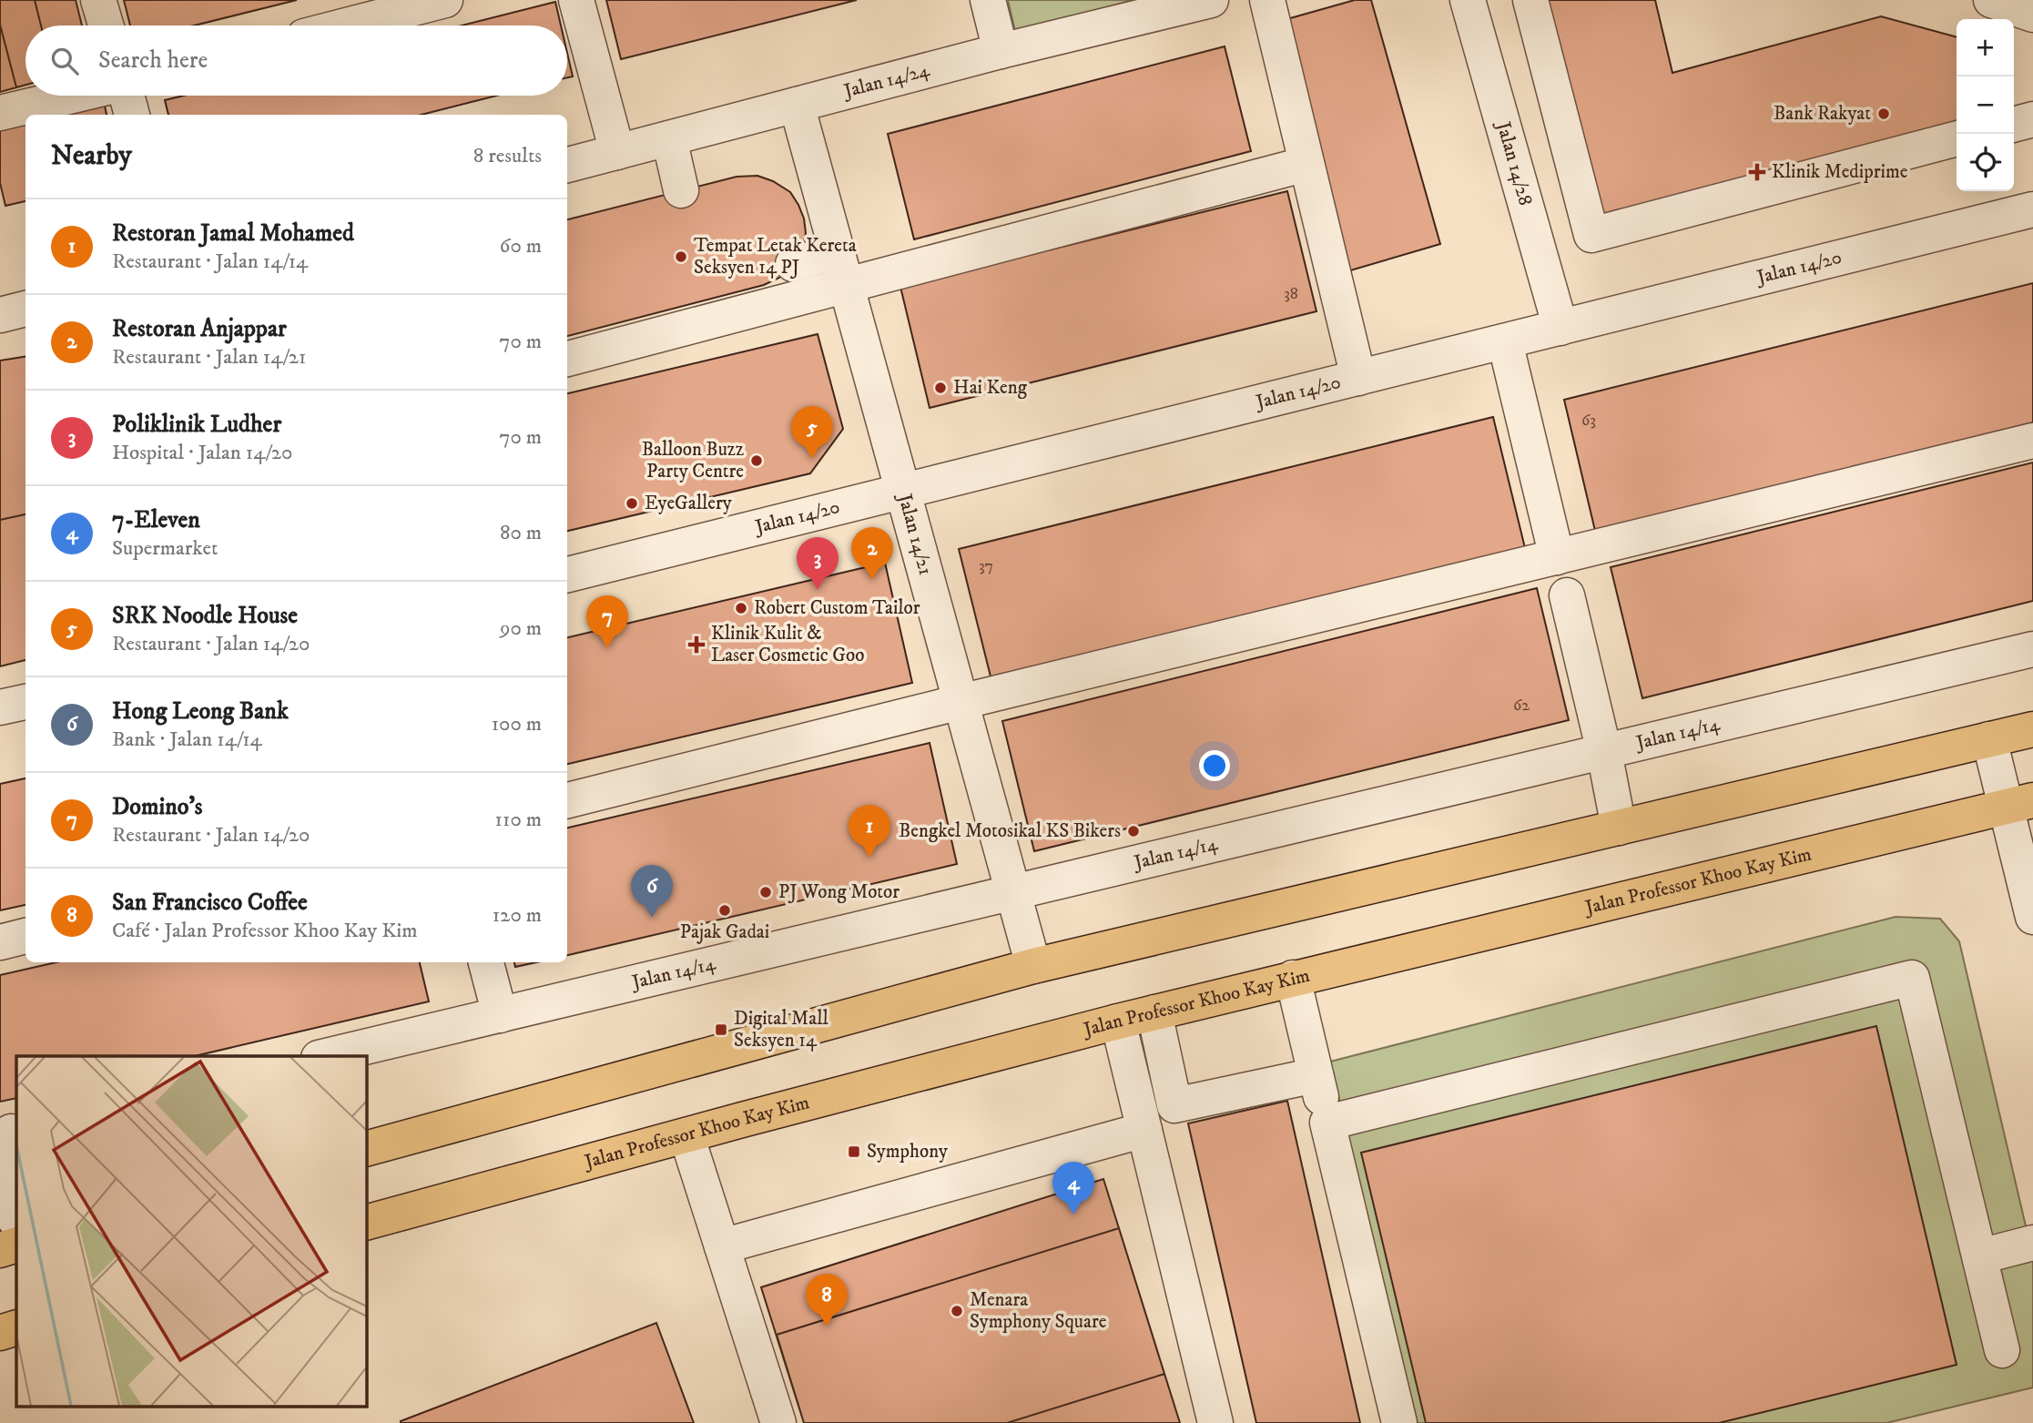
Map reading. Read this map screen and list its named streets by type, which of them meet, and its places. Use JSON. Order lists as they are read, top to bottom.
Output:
{
  "streets": {
    "main road": ["Jalan Professor Khoo Kay Kim"],
    "street": [
      "Jalan 14/24",
      "Jalan 14/28",
      "Jalan 14/20",
      "Jalan 14/21",
      "Jalan 14/14"
    ]
  },
  "crossings": [
    ["Jalan 14/24", "Jalan 14/21"],
    ["Jalan 14/28", "Jalan 14/20"],
    ["Jalan 14/20", "Jalan 14/21"],
    ["Jalan 14/21", "Jalan 14/14"]
  ],
  "places": {
    "other": [
      "Bank Rakyat",
      "Tempat Letak Kereta Seksyen 14 PJ",
      "Hai Keng",
      "Balloon Buzz Party Centre",
      "EyeGallery",
      "Robert Custom Tailor",
      "Bengkel Motosikal KS Bikers",
      "PJ Wong Motor",
      "Pajak Gadai",
      "Menara Symphony Square"
    ],
    "health": ["Klinik Mediprime", "Klinik Kulit & Laser Cosmetic Goo"],
    "transit": ["Digital Mall Seksyen 14", "Symphony"]
  },
  "house_numbers": [
    "38",
    "63",
    "37",
    "62"
  ],
  "page": {
    "map_buttons": ["+", "−"],
    "search": "Search here",
    "heading": ["Nearby", "8 results"],
    "list": [
      {
        "mark": "1",
        "name": "Restoran Jamal Mohamed",
        "note": "Restaurant · Jalan 14/14",
        "value": "60 m"
      },
      {
        "mark": "2",
        "name": "Restoran Anjappar",
        "note": "Restaurant · Jalan 14/21",
        "value": "70 m"
      },
      {
        "mark": "3",
        "name": "Poliklinik Ludher",
        "note": "Hospital · Jalan 14/20",
        "value": "70 m"
      },
      {
        "mark": "4",
        "name": "7-Eleven",
        "note": "Supermarket",
        "value": "80 m"
      },
      {
        "mark": "5",
        "name": "SRK Noodle House",
        "note": "Restaurant · Jalan 14/20",
        "value": "90 m"
      },
      {
        "mark": "6",
        "name": "Hong Leong Bank",
        "note": "Bank · Jalan 14/14",
        "value": "100 m"
      },
      {
        "mark": "7",
        "name": "Domino's",
        "note": "Restaurant · Jalan 14/20",
        "value": "110 m"
      },
      {
        "mark": "8",
        "name": "San Francisco Coffee",
        "note": "Café · Jalan Professor Khoo Kay Kim",
        "value": "120 m"
      }
    ],
    "pins": [
      "5",
      "2",
      "3",
      "7",
      "1",
      "6",
      "4",
      "8"
    ]
  }
}
